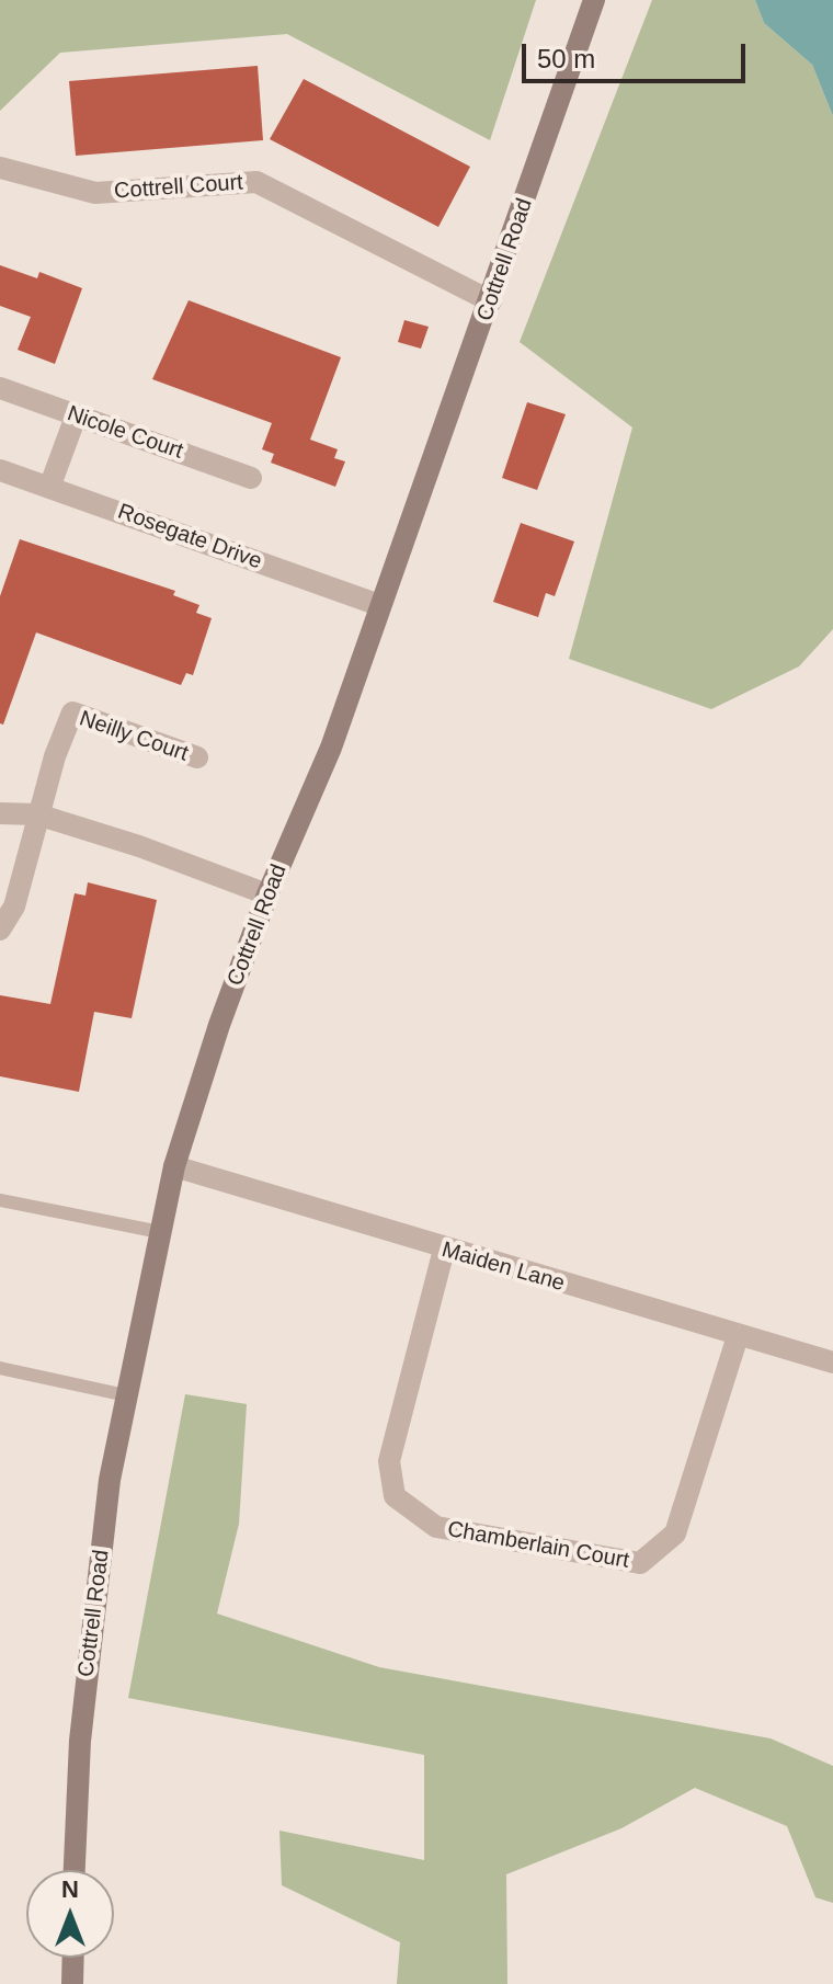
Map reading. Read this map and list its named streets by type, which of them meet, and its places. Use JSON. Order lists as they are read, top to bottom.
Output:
{
  "streets": {
    "street": [
      "Cottrell Court",
      "Cottrell Road",
      "Nicole Court",
      "Rosegate Drive",
      "Neilly Court",
      "Maiden Lane",
      "Chamberlain Court"
    ]
  },
  "crossings": [
    ["Cottrell Court", "Cottrell Road"],
    ["Cottrell Road", "Rosegate Drive"],
    ["Cottrell Road", "Maiden Lane"],
    ["Maiden Lane", "Chamberlain Court"]
  ],
  "scale_bar": "50 m",
  "north": "top"
}
